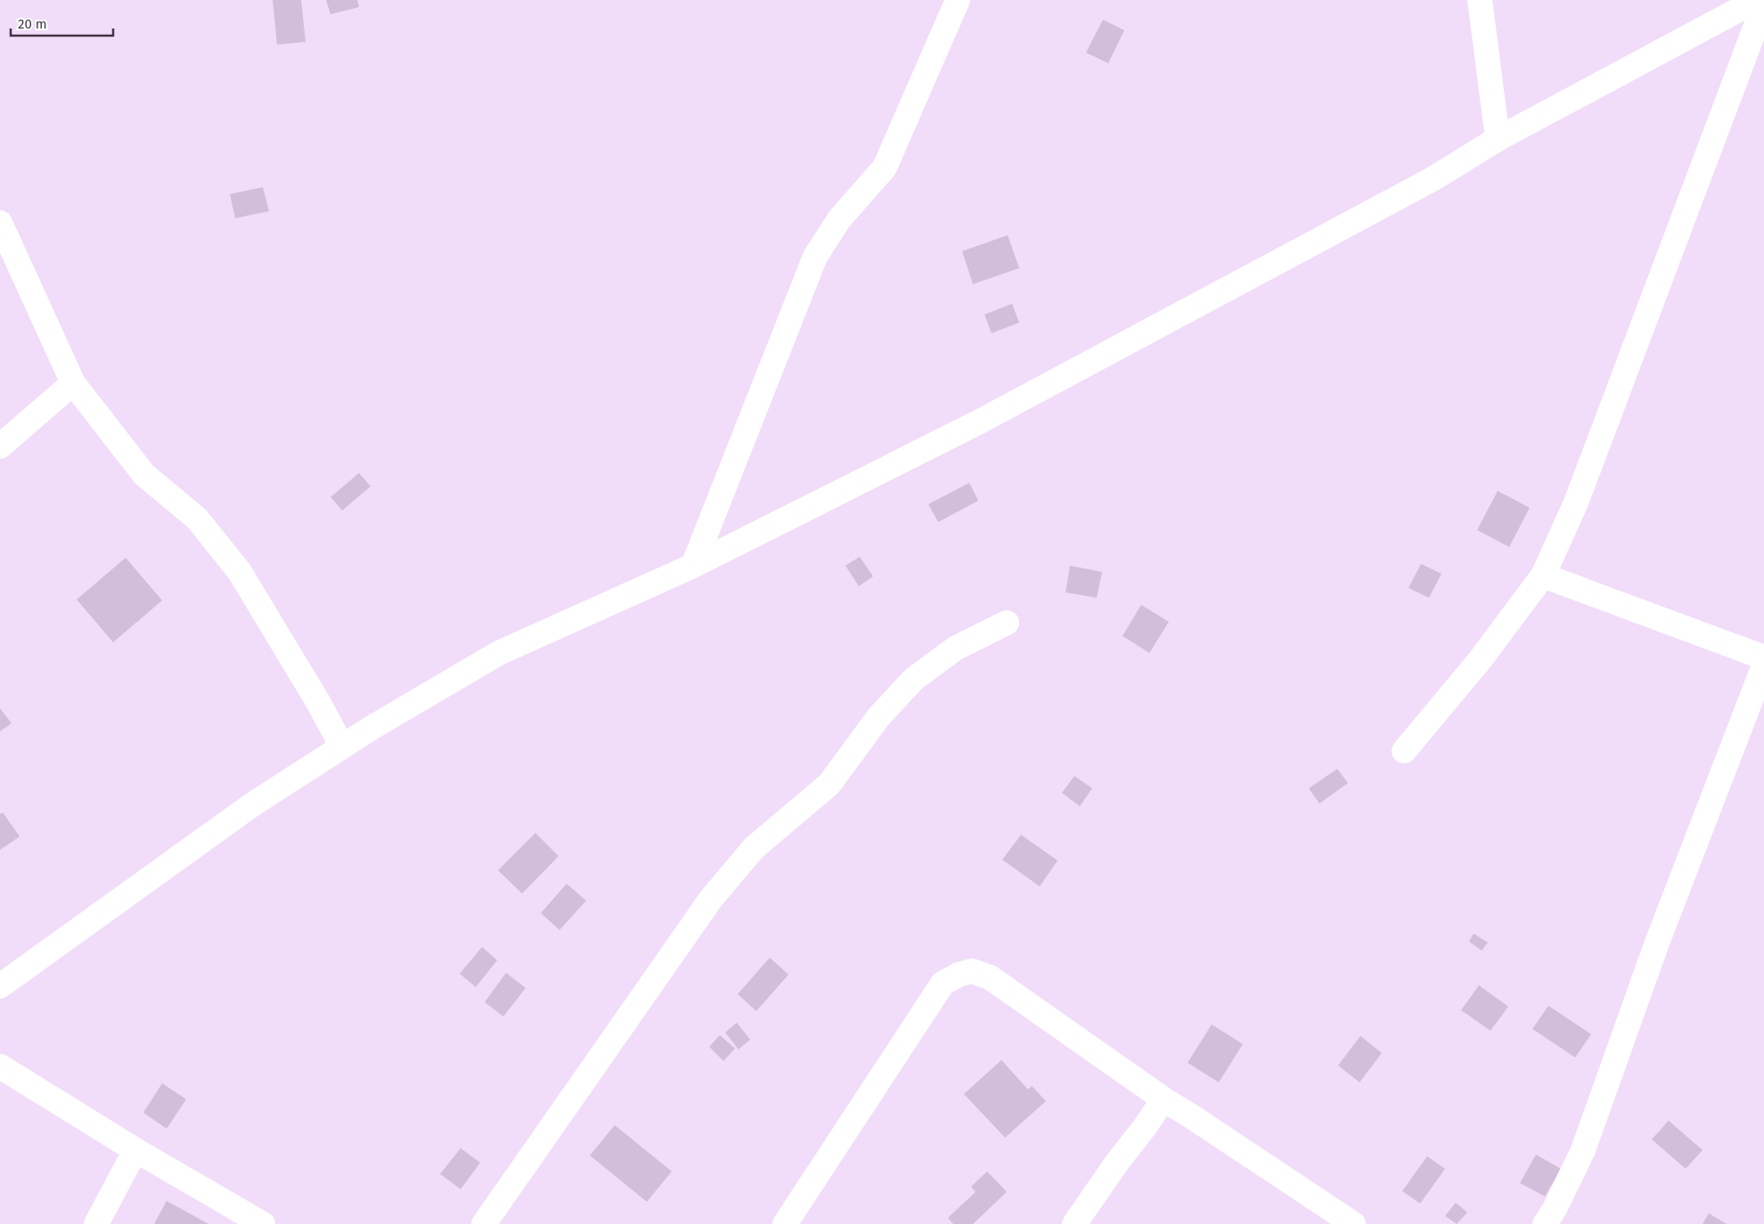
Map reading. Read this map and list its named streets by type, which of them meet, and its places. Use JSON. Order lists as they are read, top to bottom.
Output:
{
  "scale_bar": "20 m"
}
